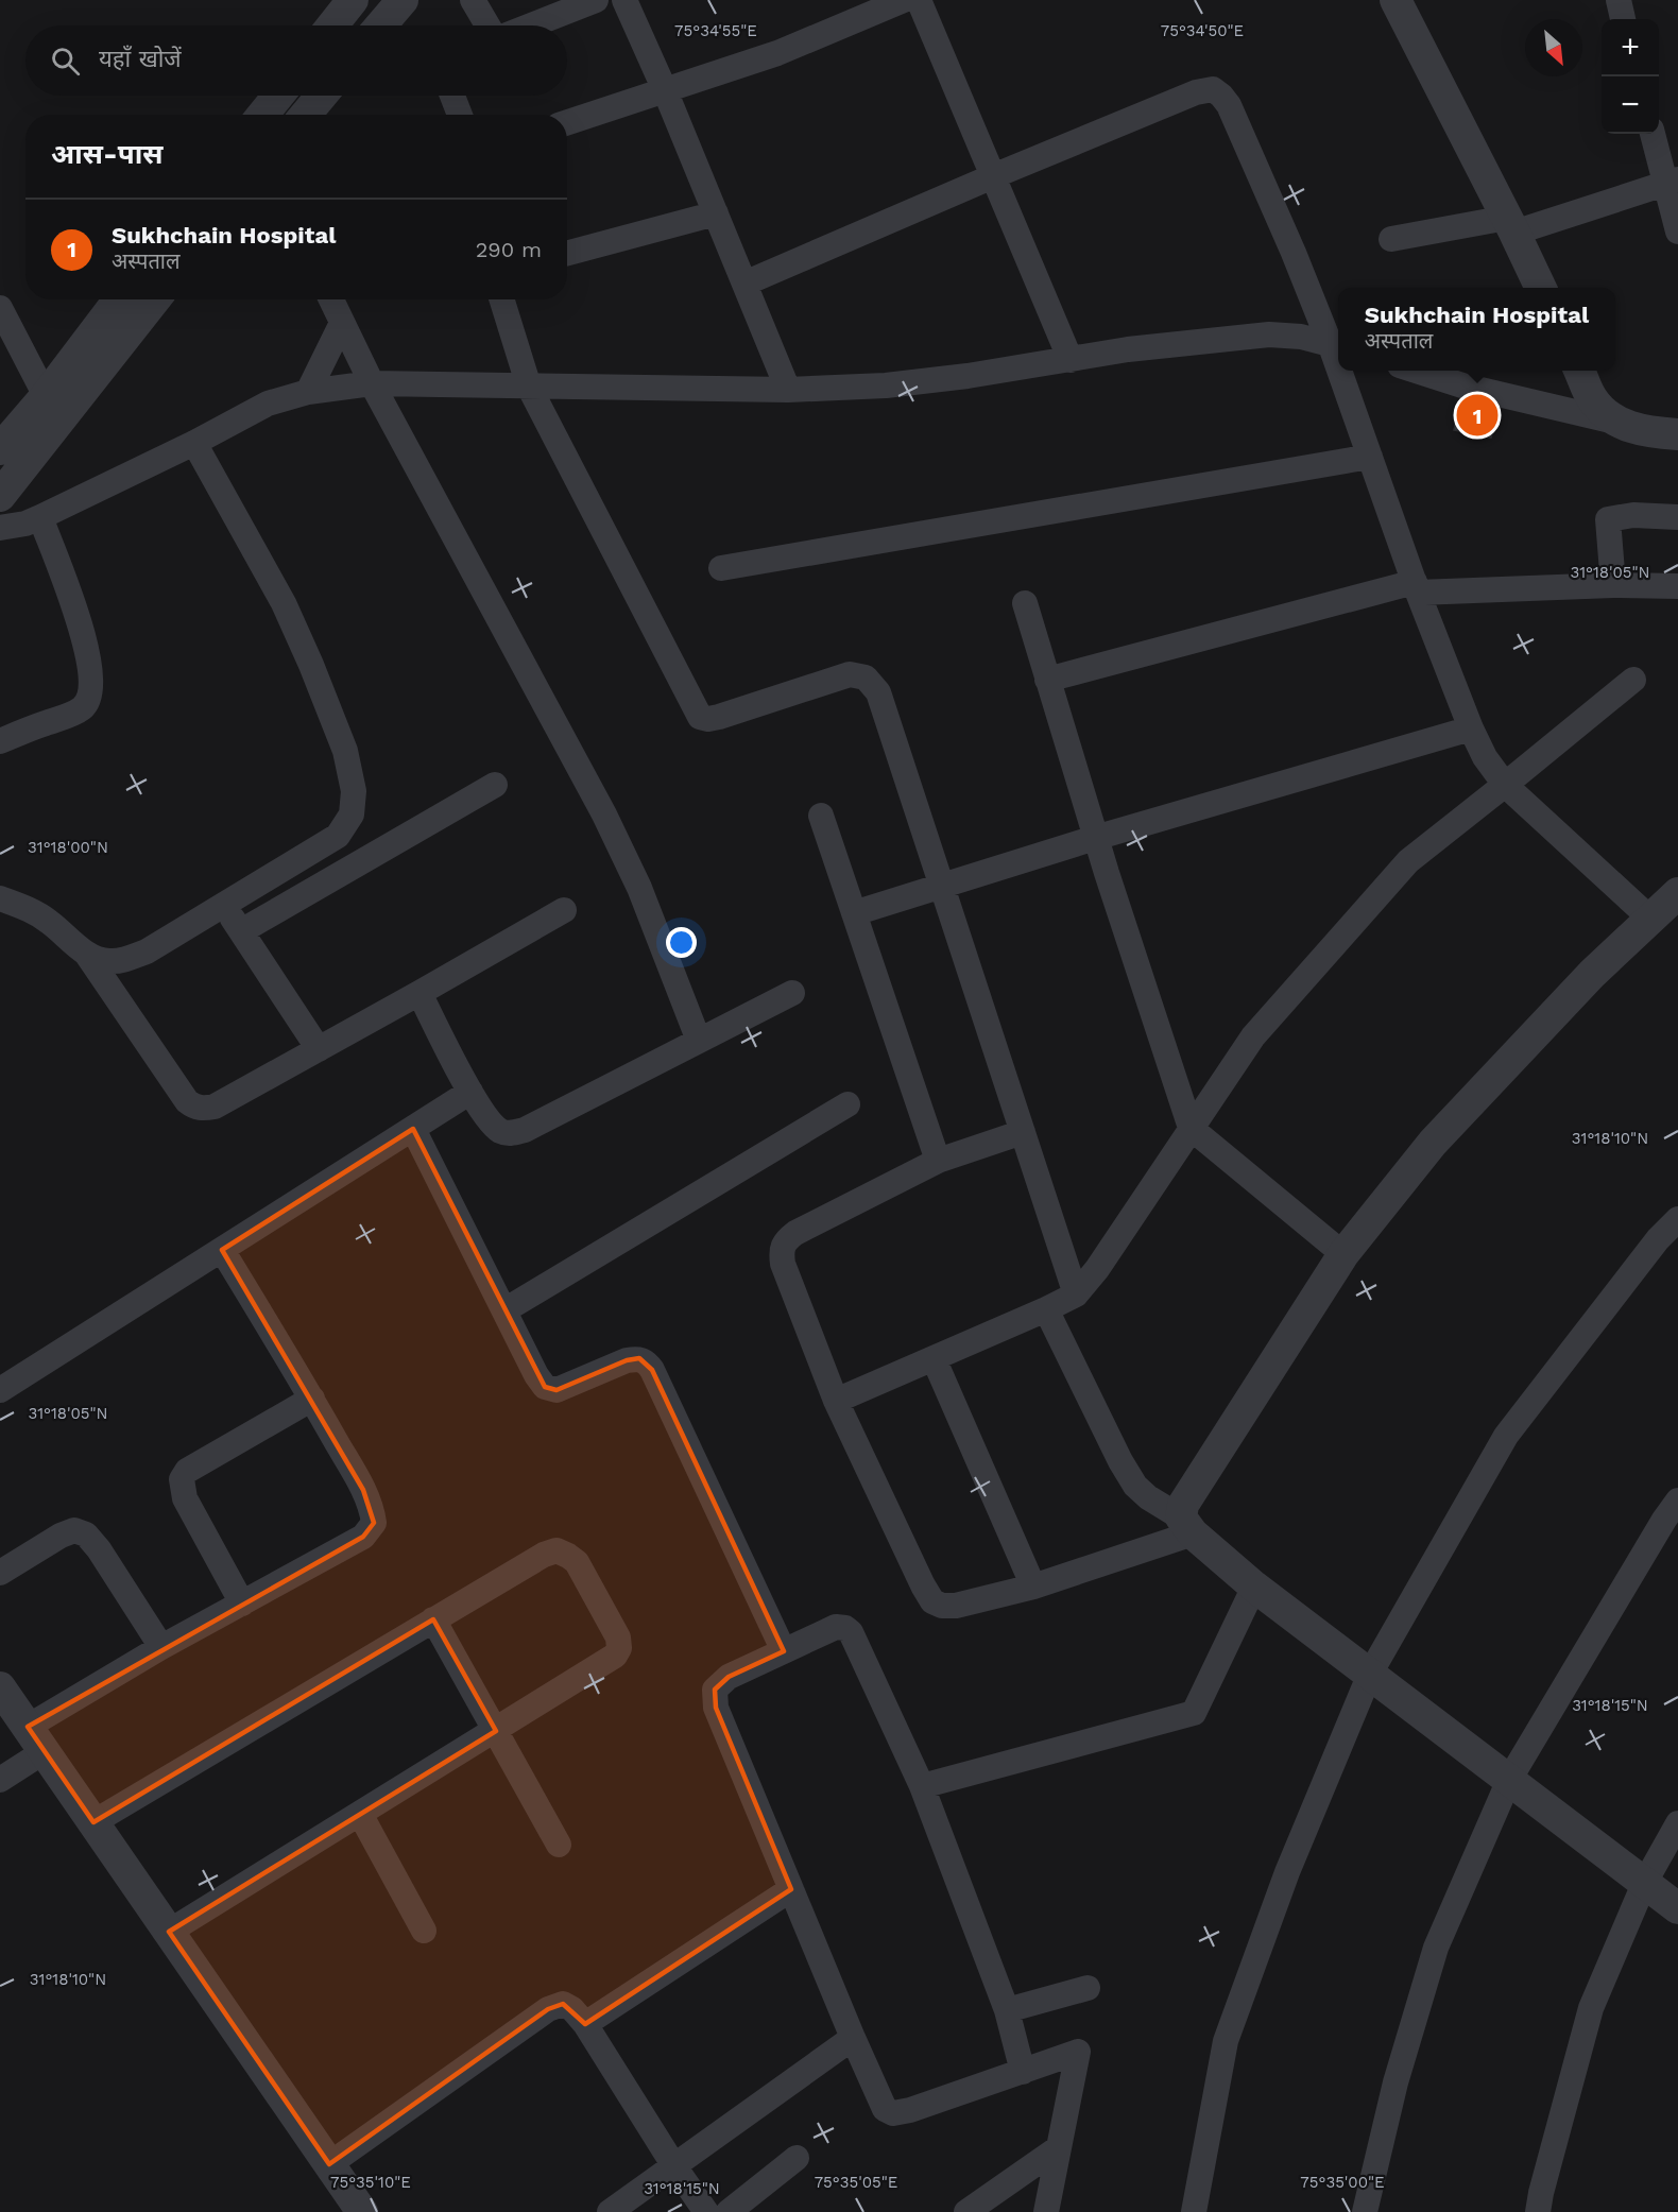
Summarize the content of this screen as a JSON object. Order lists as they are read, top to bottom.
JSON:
{
  "north": "bottom right",
  "page": {
    "map_buttons": ["+", "−"],
    "search": "यहाँ खोजें",
    "heading": "आस-पास",
    "list": [
      {
        "mark": "1",
        "name": "Sukhchain Hospital",
        "note": "अस्पताल",
        "value": "290 m"
      }
    ],
    "popup": ["Sukhchain Hospital", "अस्पताल"],
    "pins": "1"
  },
  "coordinates": [
    "75°34'55\"E",
    "75°34'50\"E",
    "31°18'05\"N",
    "31°18'00\"N",
    "31°18'10\"N",
    "31°18'15\"N",
    "75°35'10\"E",
    "75°35'05\"E",
    "75°35'00\"E"
  ]
}
